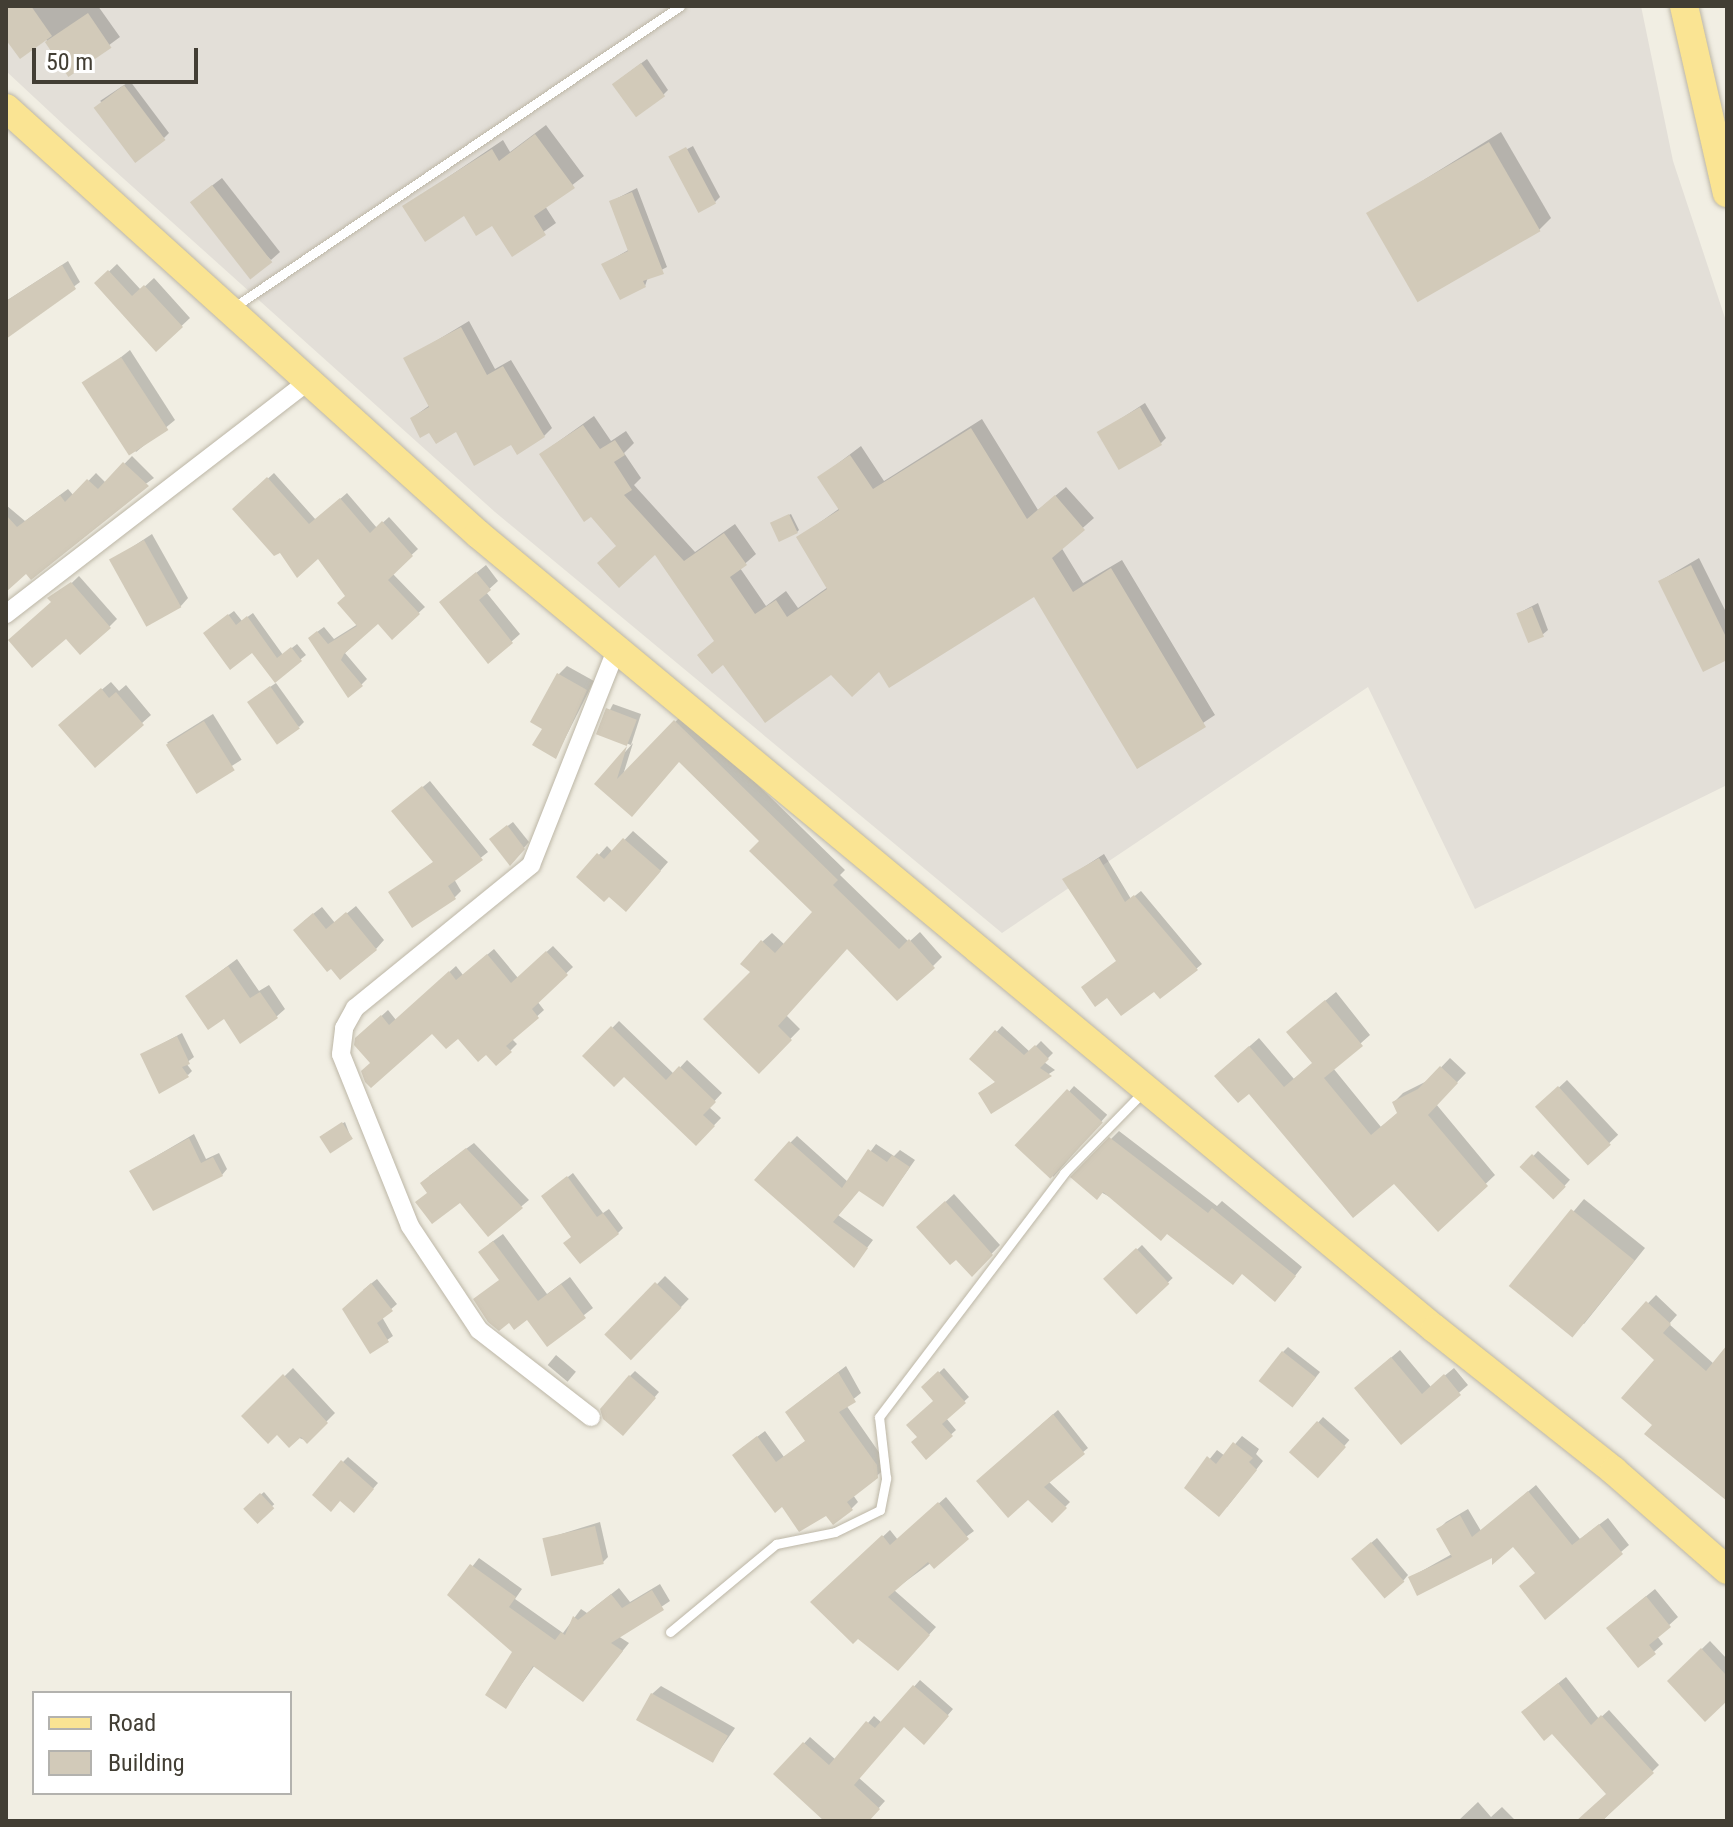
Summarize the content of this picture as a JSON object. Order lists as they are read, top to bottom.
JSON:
{
  "legend": ["Road", "Building"],
  "scale_bar": "50 m"
}
